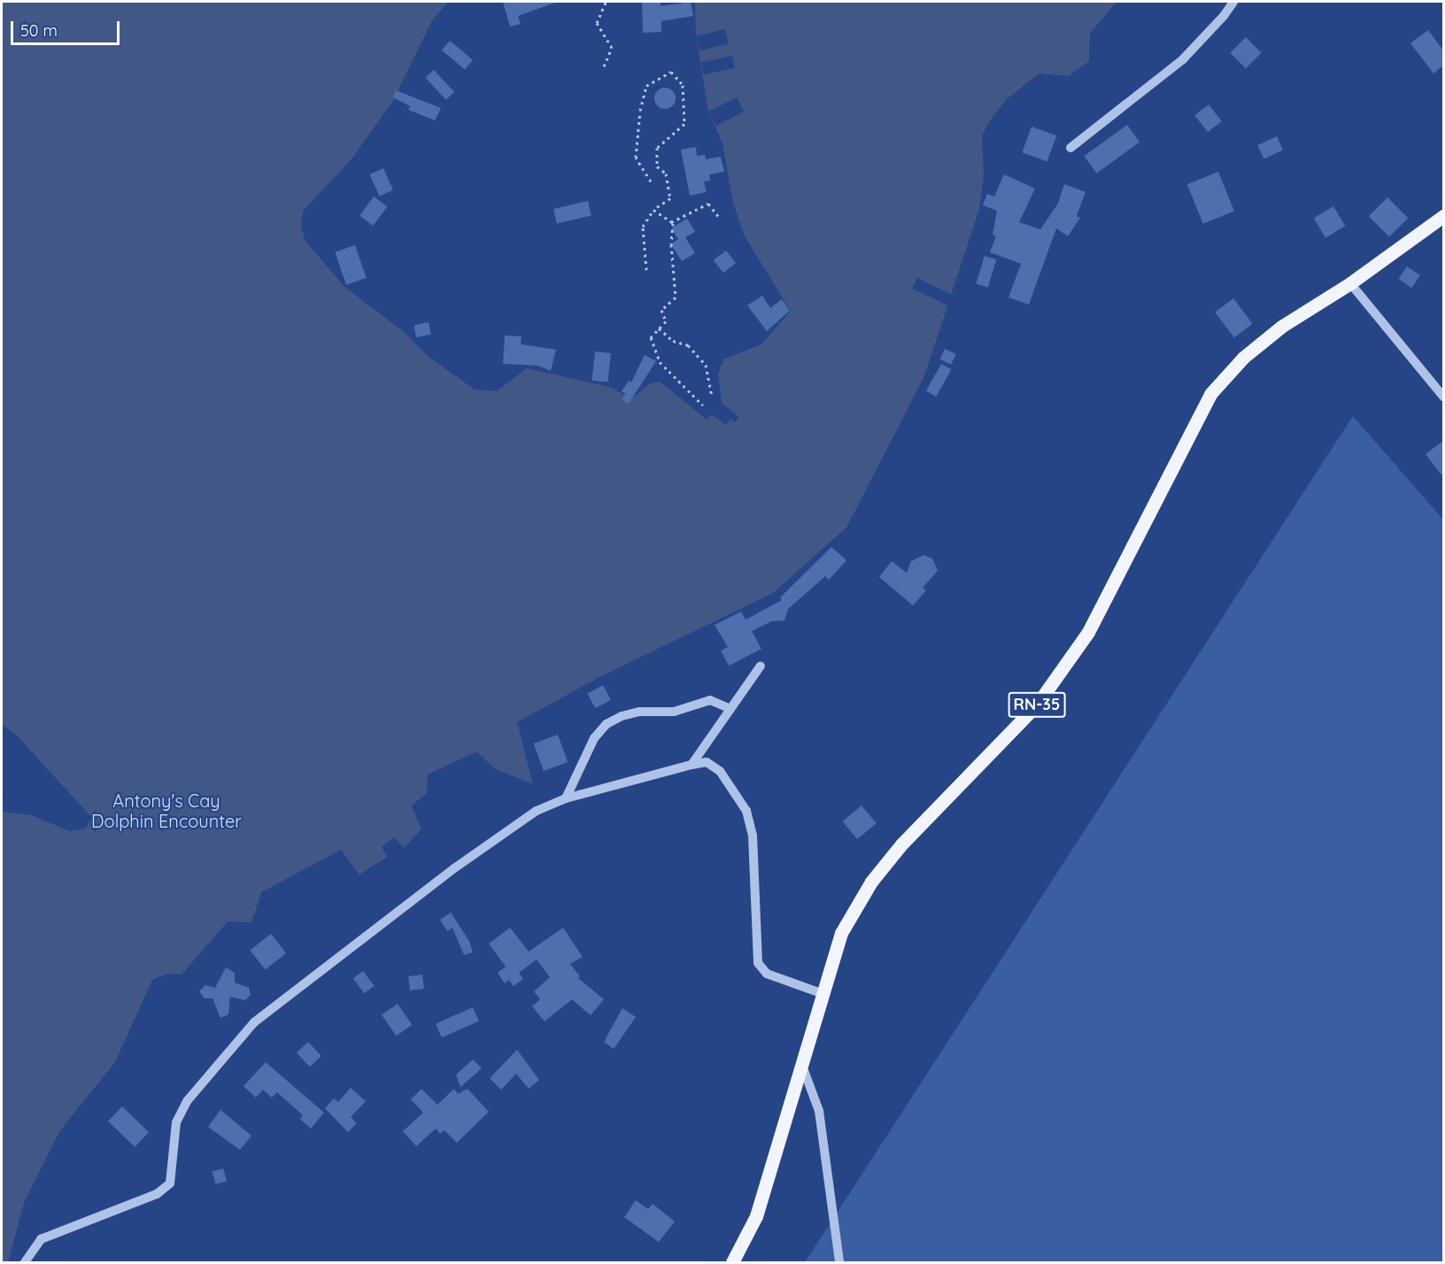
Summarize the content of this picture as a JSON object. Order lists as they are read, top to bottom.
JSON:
{
  "streets": {
    "main road": ["RN-35"]
  },
  "parks": ["Antony's Cay Dolphin Encounter"],
  "scale_bar": "50 m"
}
